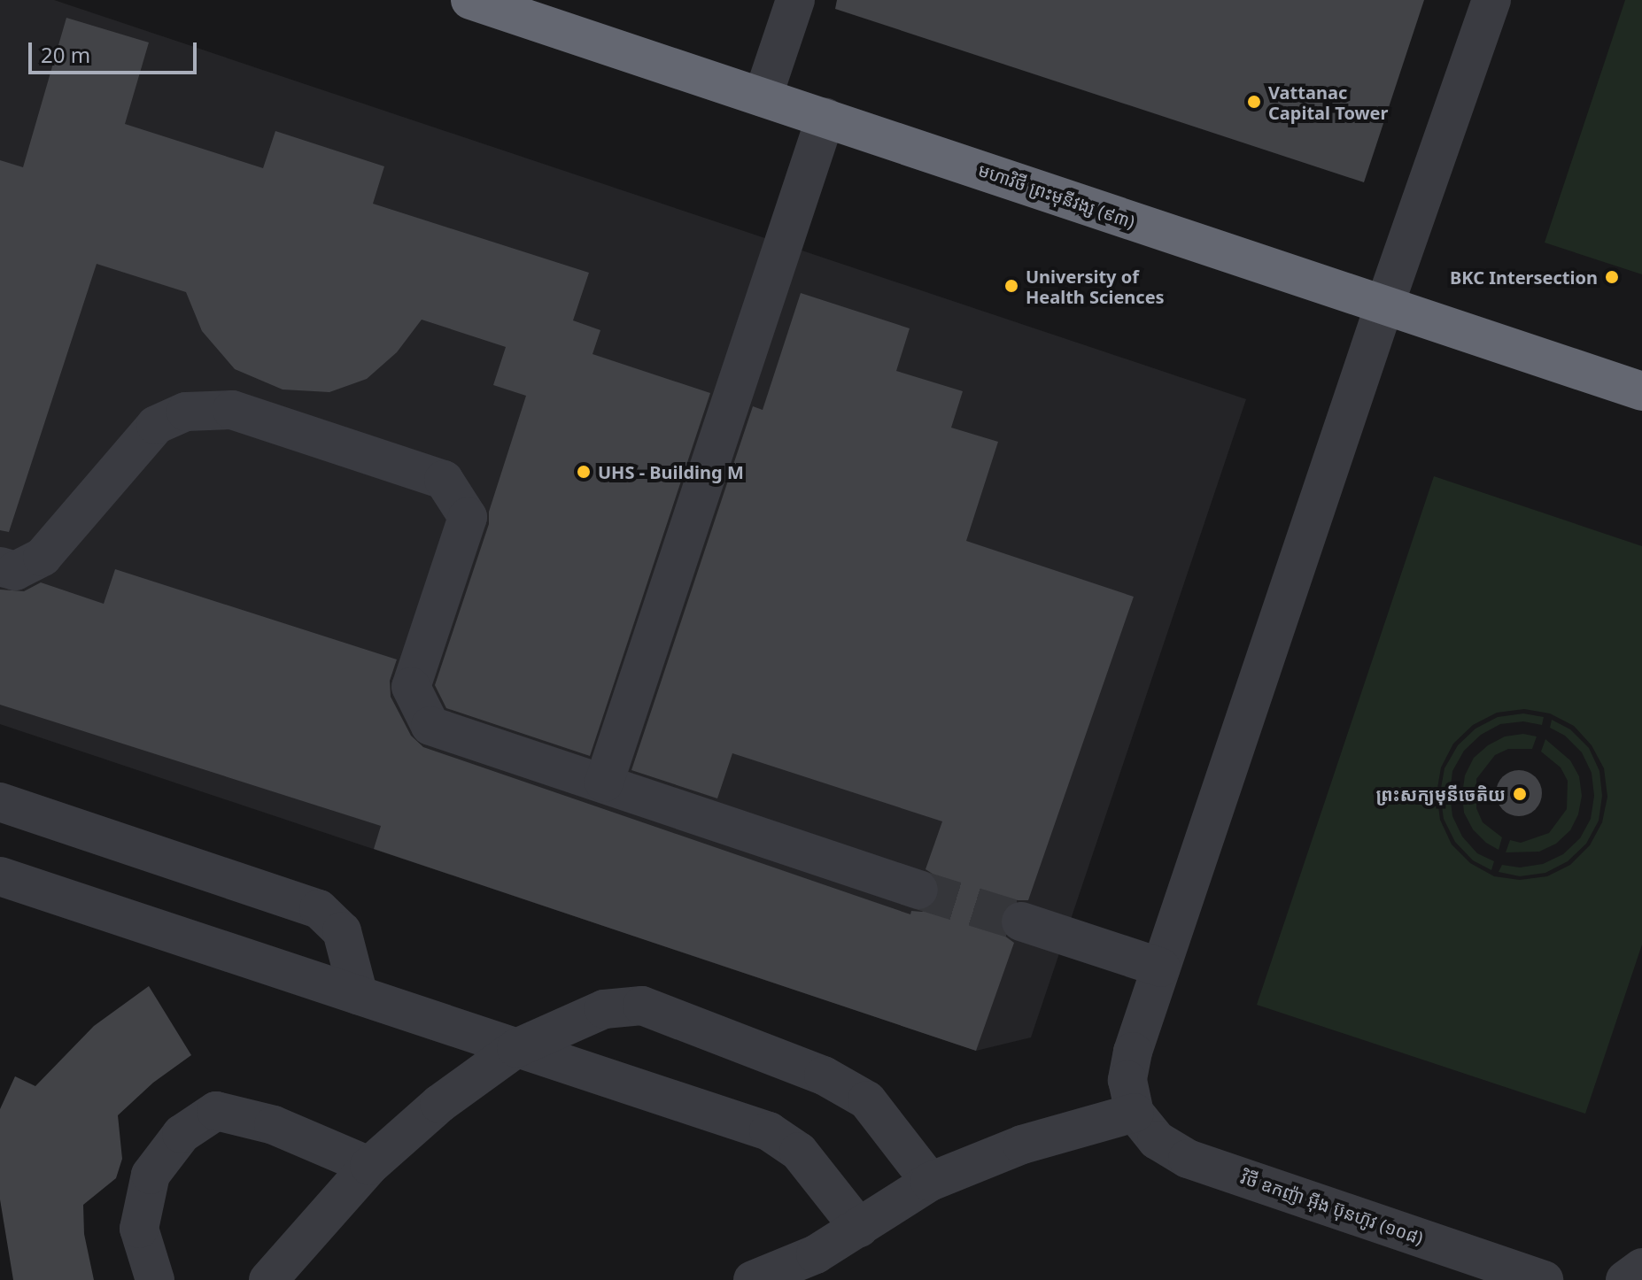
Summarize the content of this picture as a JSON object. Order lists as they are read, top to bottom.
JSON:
{
  "streets": {
    "highway": ["មហាវិថី ព្រះមុនីវង្ស (៩៣)"],
    "street": ["វិថី ឧកញ៉ា អ៊ីង ប៊ុនហ៊ូវ (១០៨)"]
  },
  "places": [
    "Vattanac Capital Tower",
    "BKC Intersection",
    "University of Health Sciences",
    "UHS - Building M",
    "ព្រះសក្យមុនីចេតិយ"
  ],
  "scale_bar": "20 m"
}
